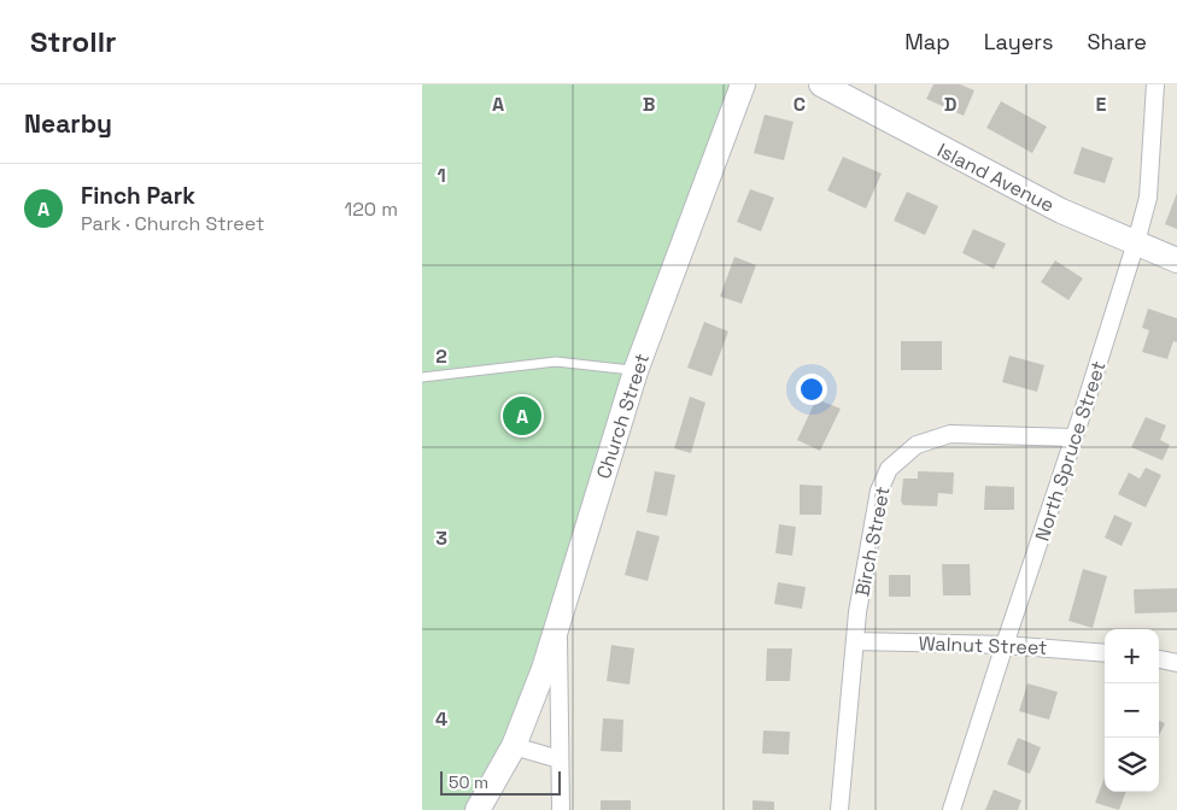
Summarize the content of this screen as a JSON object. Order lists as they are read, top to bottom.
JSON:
{
  "streets": {
    "street": [
      "Island Avenue",
      "Church Street",
      "North Spruce Street",
      "Birch Street",
      "Walnut Street"
    ]
  },
  "crossings": [
    ["Island Avenue", "North Spruce Street"],
    ["North Spruce Street", "Birch Street"],
    ["North Spruce Street", "Walnut Street"],
    ["Birch Street", "Walnut Street"]
  ],
  "scale_bar": "50 m",
  "page": {
    "header": "Strollr",
    "nav": ["Map", "Layers", "Share"],
    "heading": "Nearby",
    "list": [
      {
        "mark": "A",
        "name": "Finch Park",
        "note": "Park · Church Street",
        "value": "120 m"
      }
    ],
    "pins": "A",
    "map_buttons": ["+", "−"],
    "scale": "50 m"
  },
  "grid": {
    "columns": [
      "A",
      "B",
      "C",
      "D",
      "E"
    ],
    "rows": [
      "1",
      "2",
      "3",
      "4"
    ]
  }
}
